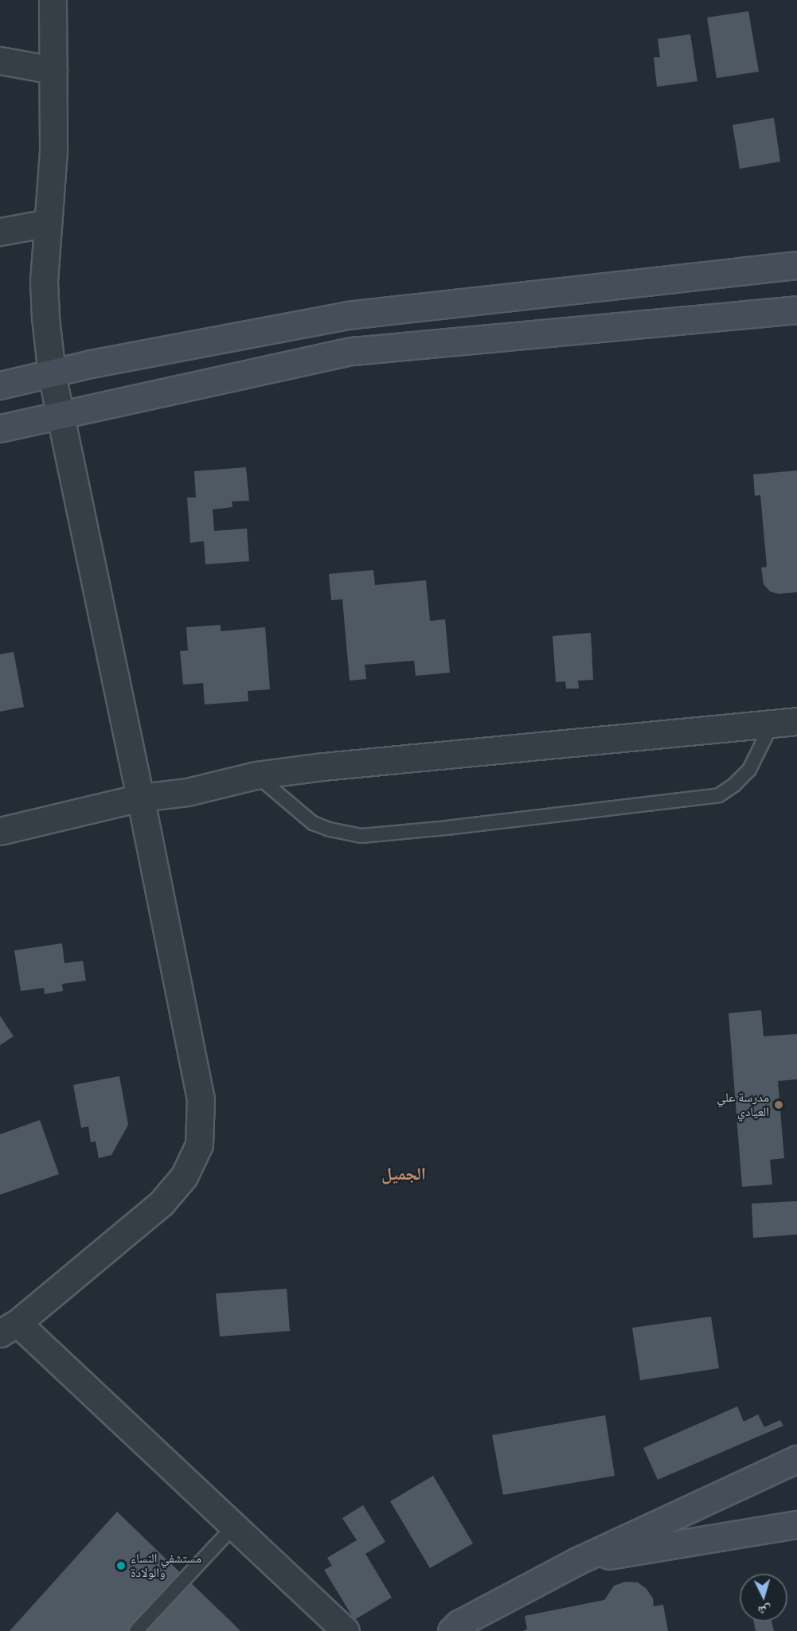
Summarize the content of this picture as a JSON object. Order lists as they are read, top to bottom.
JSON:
{
  "districts": ["الجميل"],
  "places": ["مدرسة علي العيادي", "مستشفي النساء والولادة"],
  "north": "bottom"
}
